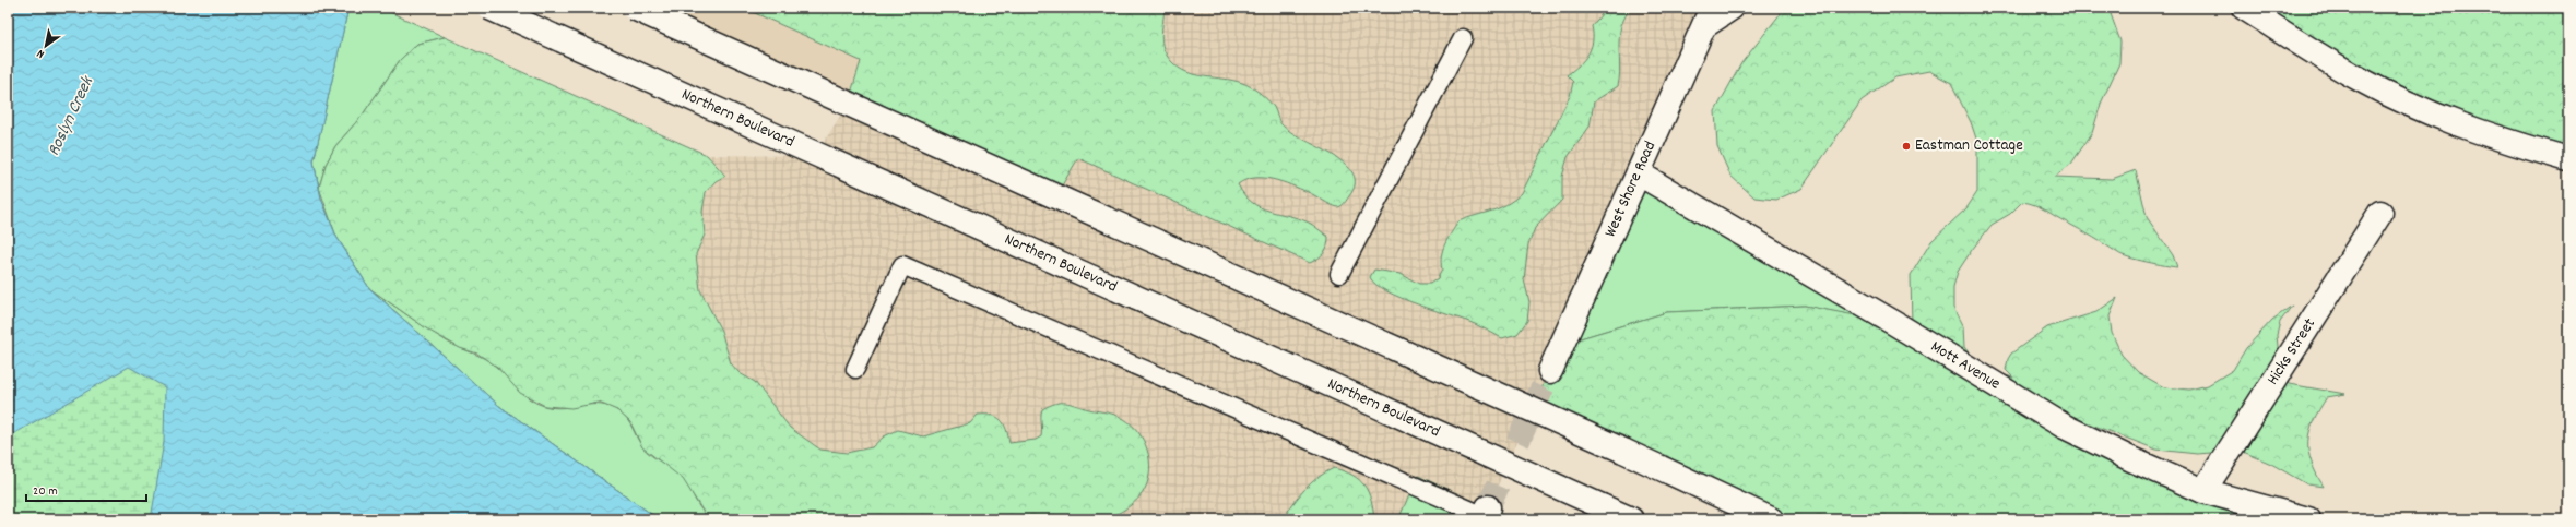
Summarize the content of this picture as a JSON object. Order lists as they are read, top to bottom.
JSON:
{
  "streets": {
    "main road": [
      "Northern Boulevard",
      "West Shore Road",
      "Hicks Street",
      "Mott Avenue"
    ]
  },
  "crossings": [
    ["West Shore Road", "Mott Avenue"],
    ["Hicks Street", "Mott Avenue"]
  ],
  "water": ["Roslyn Creek"],
  "places": ["Eastman Cottage"],
  "scale_bar": "20 m",
  "north": "bottom left"
}
